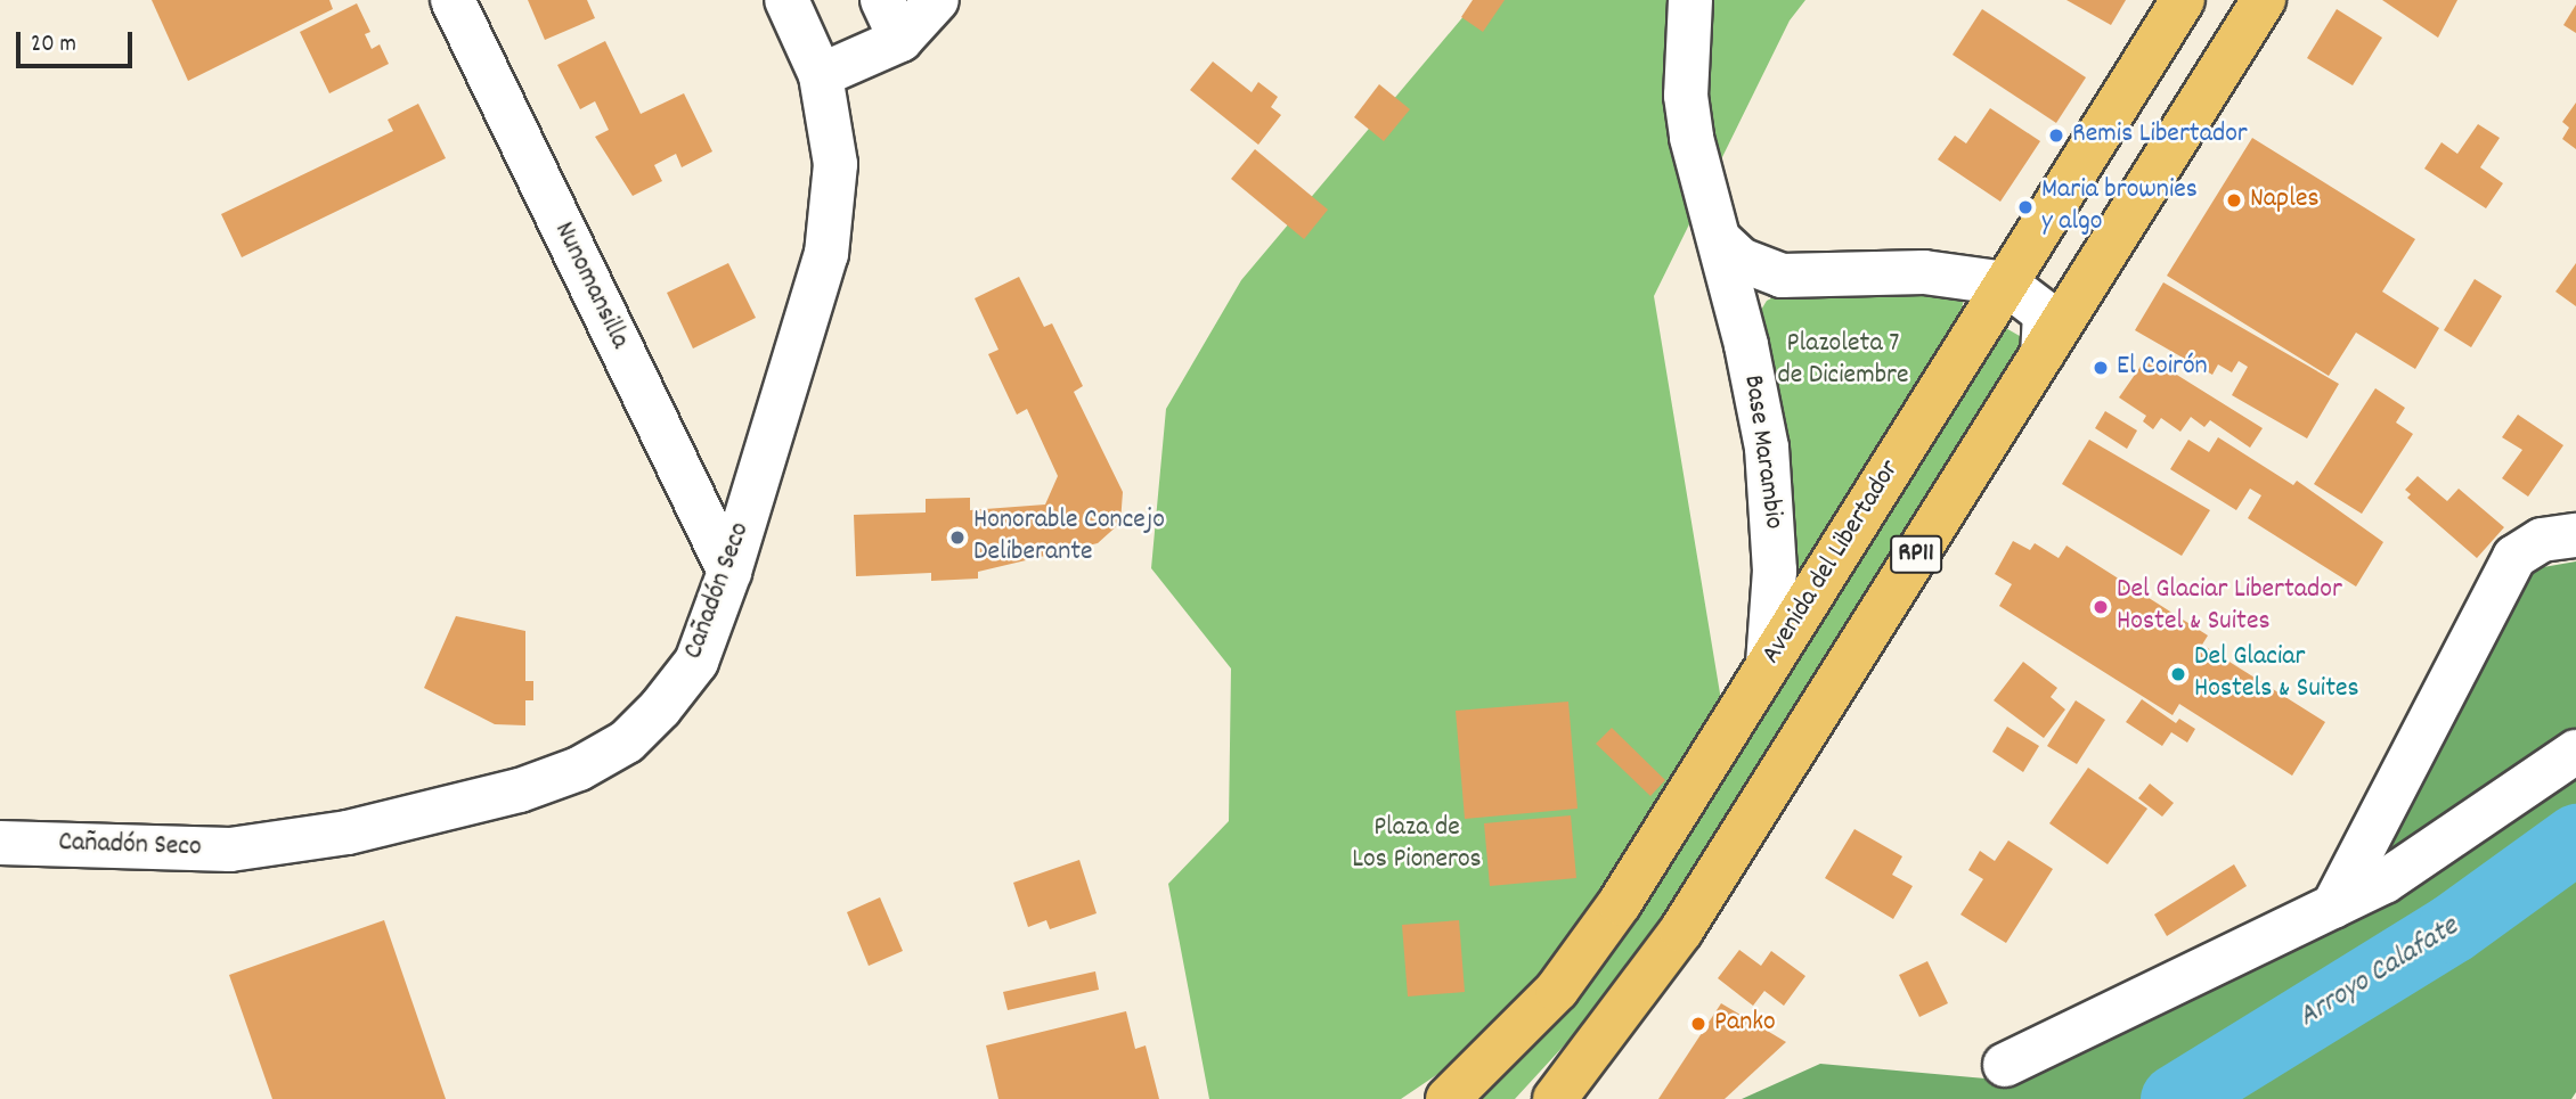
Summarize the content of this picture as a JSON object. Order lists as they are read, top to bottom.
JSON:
{
  "streets": {
    "main road": ["RP11", "Avenida del Libertador"],
    "street": ["Nunomansilla", "Base Marambio", "Cañadón Seco"]
  },
  "crossings": [
    ["Nunomansilla", "Cañadón Seco"],
    ["Base Marambio", "Avenida del Libertador"]
  ],
  "water": ["Arroyo Calafate"],
  "parks": ["Plazoleta 7 de Diciembre", "Plaza de Los Pioneros"],
  "places": [
    "Remis Libertador",
    "Naples",
    "Maria brownies y algo",
    "El Coirón",
    "Honorable Concejo Deliberante",
    "Del Glaciar Libertador Hostel & Suites",
    "Del Glaciar Hostels & Suites",
    "Panko"
  ],
  "scale_bar": "20 m"
}
